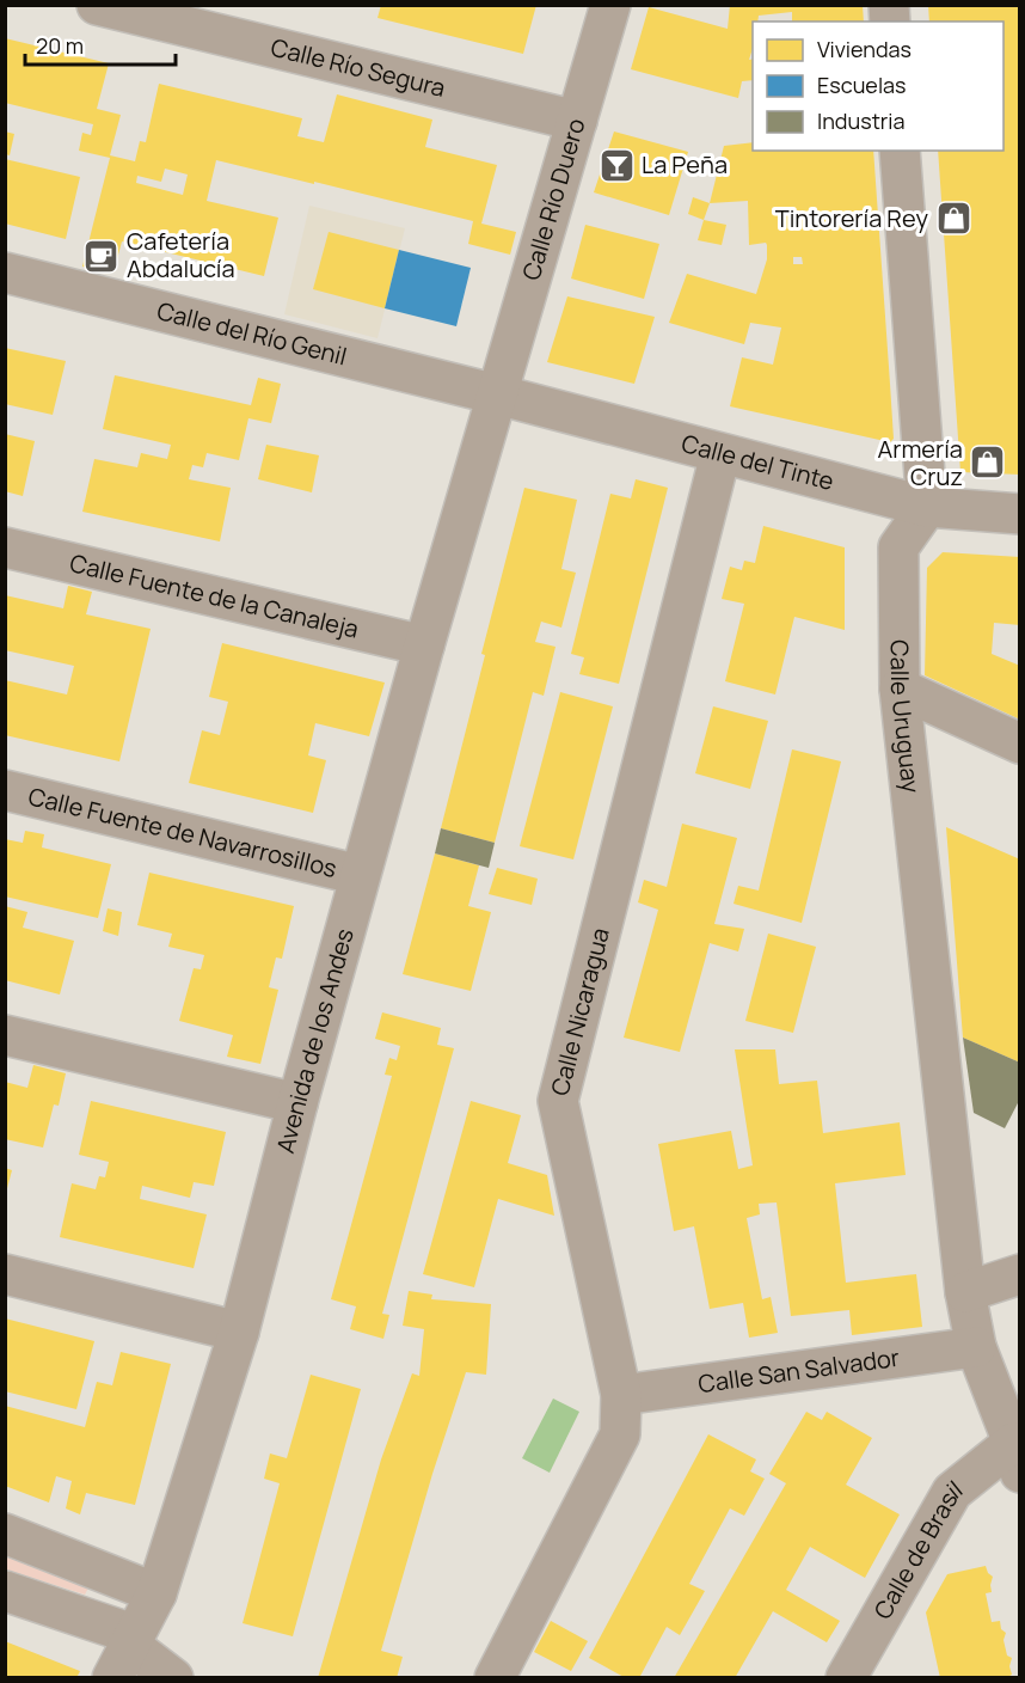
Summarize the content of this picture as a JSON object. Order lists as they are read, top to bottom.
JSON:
{
  "streets": {
    "street": [
      "Calle Río Segura",
      "Calle Río Duero",
      "Calle del Río Genil",
      "Calle del Tinte",
      "Calle Fuente de la Canaleja",
      "Calle Uruguay",
      "Calle Fuente de Navarrosillos",
      "Calle Nicaragua",
      "Avenida de los Andes",
      "Calle San Salvador",
      "Calle de Brasil"
    ]
  },
  "crossings": [
    ["Calle Río Segura", "Calle Río Duero"],
    ["Calle Río Duero", "Calle del Río Genil"],
    ["Calle Río Duero", "Calle del Tinte"],
    ["Calle Río Duero", "Avenida de los Andes"],
    ["Calle del Río Genil", "Calle del Tinte"],
    ["Calle del Río Genil", "Avenida de los Andes"],
    ["Calle del Tinte", "Calle Uruguay"],
    ["Calle del Tinte", "Calle Nicaragua"],
    ["Calle del Tinte", "Avenida de los Andes"],
    ["Calle Fuente de la Canaleja", "Avenida de los Andes"],
    ["Calle Uruguay", "Calle San Salvador"],
    ["Calle Uruguay", "Calle de Brasil"],
    ["Calle Fuente de Navarrosillos", "Avenida de los Andes"],
    ["Calle Nicaragua", "Calle San Salvador"]
  ],
  "places": {
    "bar": ["La Peña"],
    "shop": ["Tintorería Rey", "Armería Cruz"],
    "cafe": ["Cafetería Abdalucía"]
  },
  "legend": ["Viviendas", "Escuelas", "Industria"],
  "scale_bar": "20 m"
}
